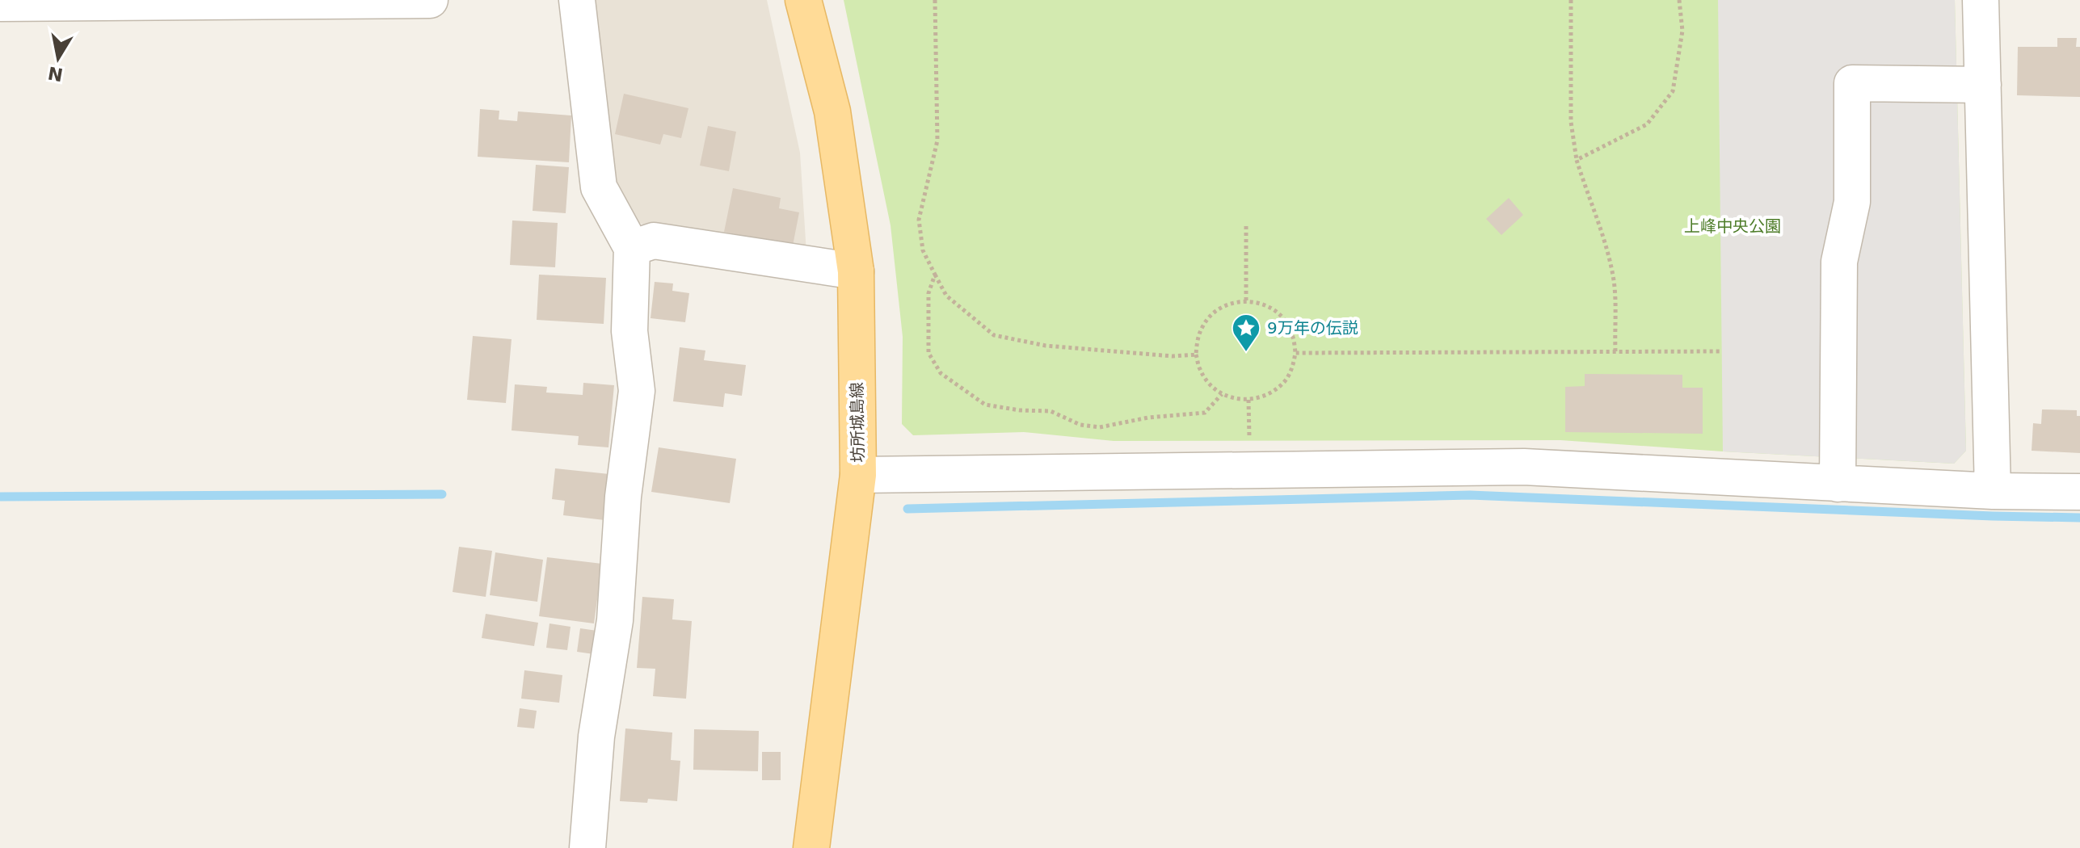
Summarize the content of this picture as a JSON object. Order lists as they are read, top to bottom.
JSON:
{
  "streets": {
    "main road": ["坊所城島線"]
  },
  "parks": ["上峰中央公園"],
  "places": {
    "place": ["9万年の伝説"]
  },
  "north": "bottom"
}
